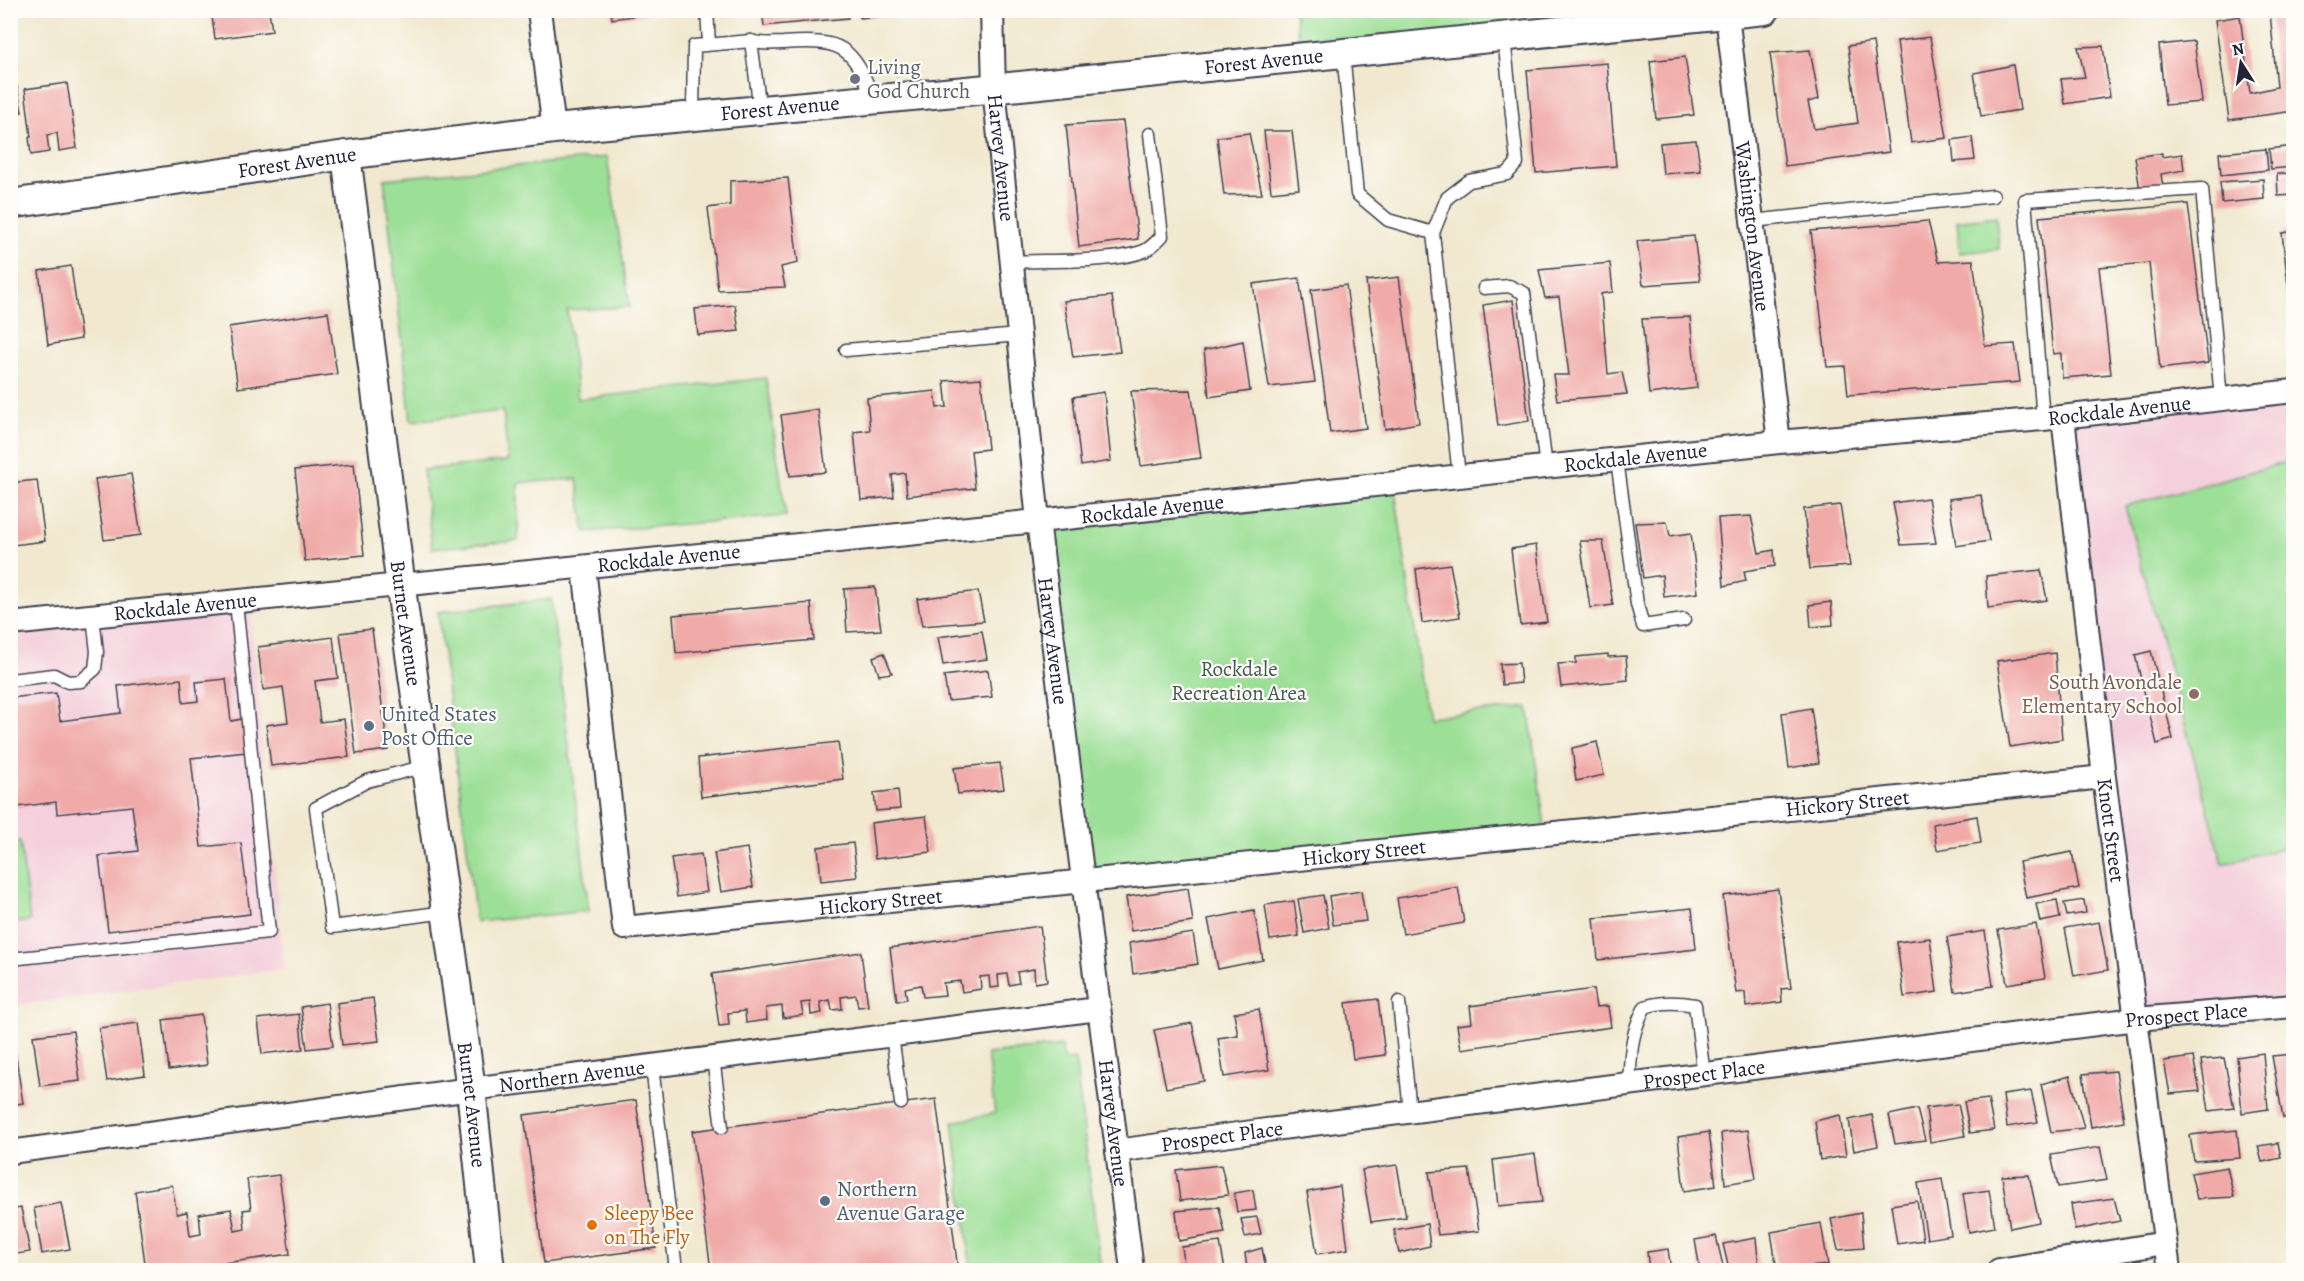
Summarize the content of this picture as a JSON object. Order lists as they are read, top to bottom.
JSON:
{
  "streets": {
    "street": [
      "Forest Avenue",
      "Harvey Avenue",
      "Washington Avenue",
      "Rockdale Avenue",
      "Burnet Avenue",
      "Hickory Street",
      "Knott Street",
      "Prospect Place",
      "Northern Avenue"
    ]
  },
  "crossings": [
    ["Forest Avenue", "Harvey Avenue"],
    ["Forest Avenue", "Washington Avenue"],
    ["Forest Avenue", "Burnet Avenue"],
    ["Harvey Avenue", "Rockdale Avenue"],
    ["Harvey Avenue", "Hickory Street"],
    ["Harvey Avenue", "Prospect Place"],
    ["Harvey Avenue", "Northern Avenue"],
    ["Washington Avenue", "Rockdale Avenue"],
    ["Rockdale Avenue", "Burnet Avenue"],
    ["Rockdale Avenue", "Hickory Street"],
    ["Rockdale Avenue", "Knott Street"],
    ["Burnet Avenue", "Northern Avenue"],
    ["Hickory Street", "Knott Street"],
    ["Knott Street", "Prospect Place"]
  ],
  "parks": ["Rockdale Recreation Area"],
  "places": [
    "Living God Church",
    "South Avondale Elementary School",
    "United States Post Office",
    "Northern Avenue Garage",
    "Sleepy Bee on The Fly"
  ],
  "north": "top"
}
